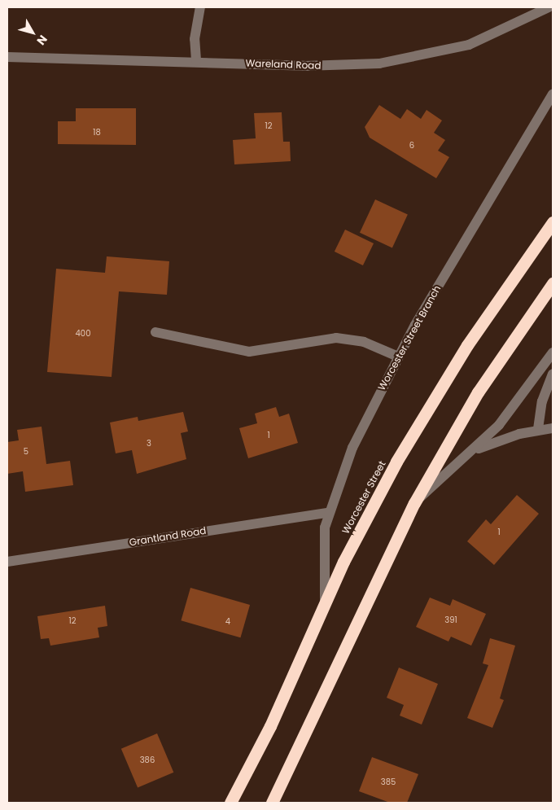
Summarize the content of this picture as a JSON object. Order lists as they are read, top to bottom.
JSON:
{
  "streets": {
    "highway": ["Worcester Street"],
    "street": ["Wareland Road", "Worcester Street Branch", "Grantland Road"]
  },
  "crossings": [
    ["Worcester Street Branch", "Worcester Street"],
    ["Worcester Street Branch", "Grantland Road"]
  ],
  "house_numbers": [
    "12",
    "18",
    "6",
    "400",
    "1",
    "3",
    "5",
    "1",
    "391",
    "12",
    "4",
    "386",
    "385"
  ],
  "north": "bottom right"
}
